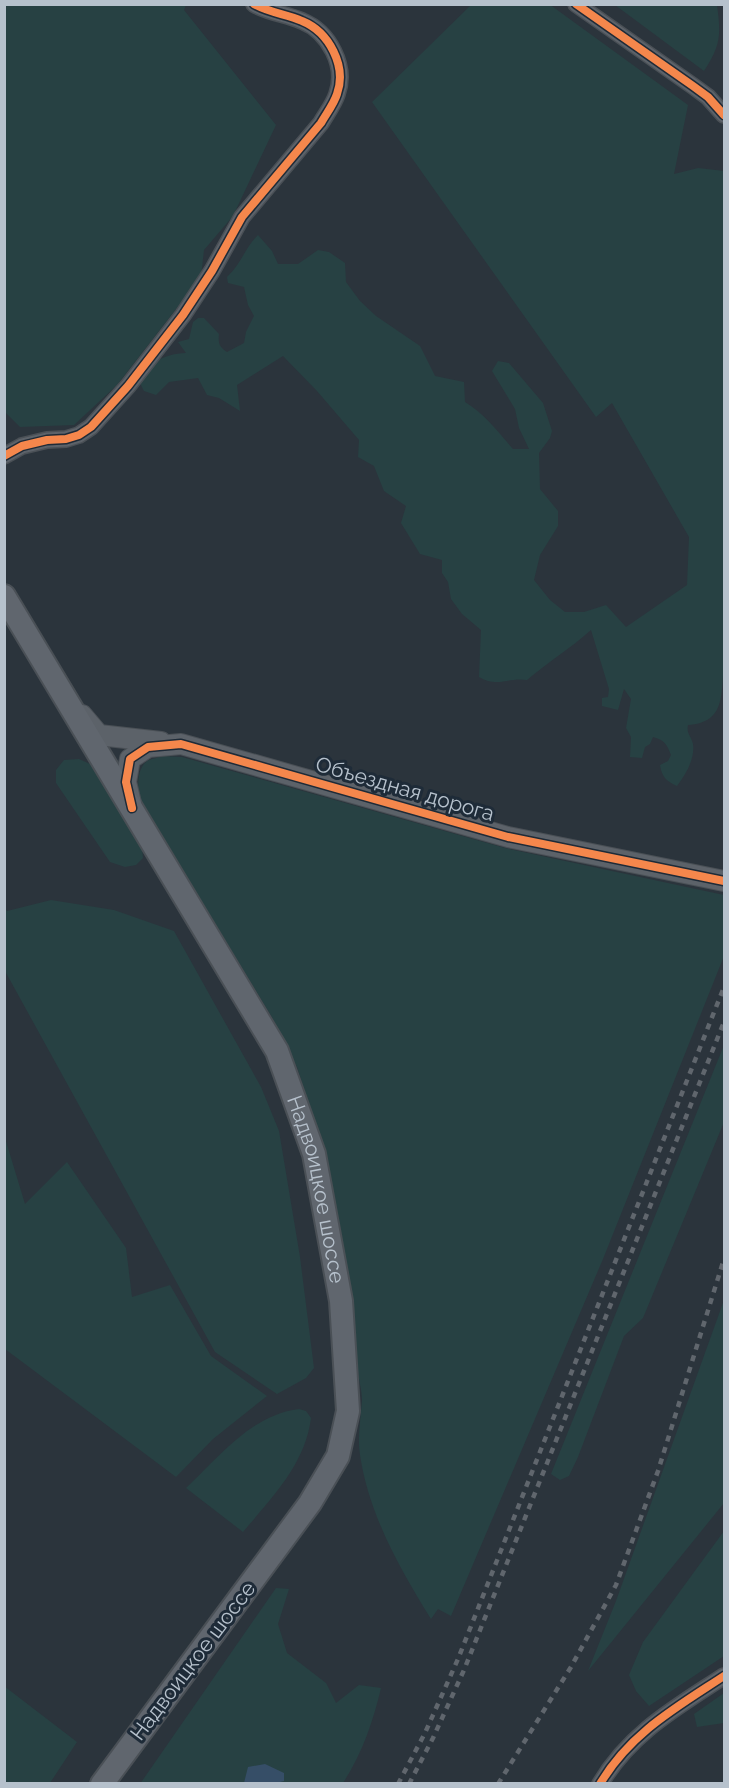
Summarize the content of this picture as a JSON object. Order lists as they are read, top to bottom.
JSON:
{
  "streets": {
    "main road": ["Надвоицкое шоссе"],
    "street": ["Объездная дорога"]
  },
  "crossings": [
    ["Объездная дорога", "Надвоицкое шоссе"]
  ]
}
